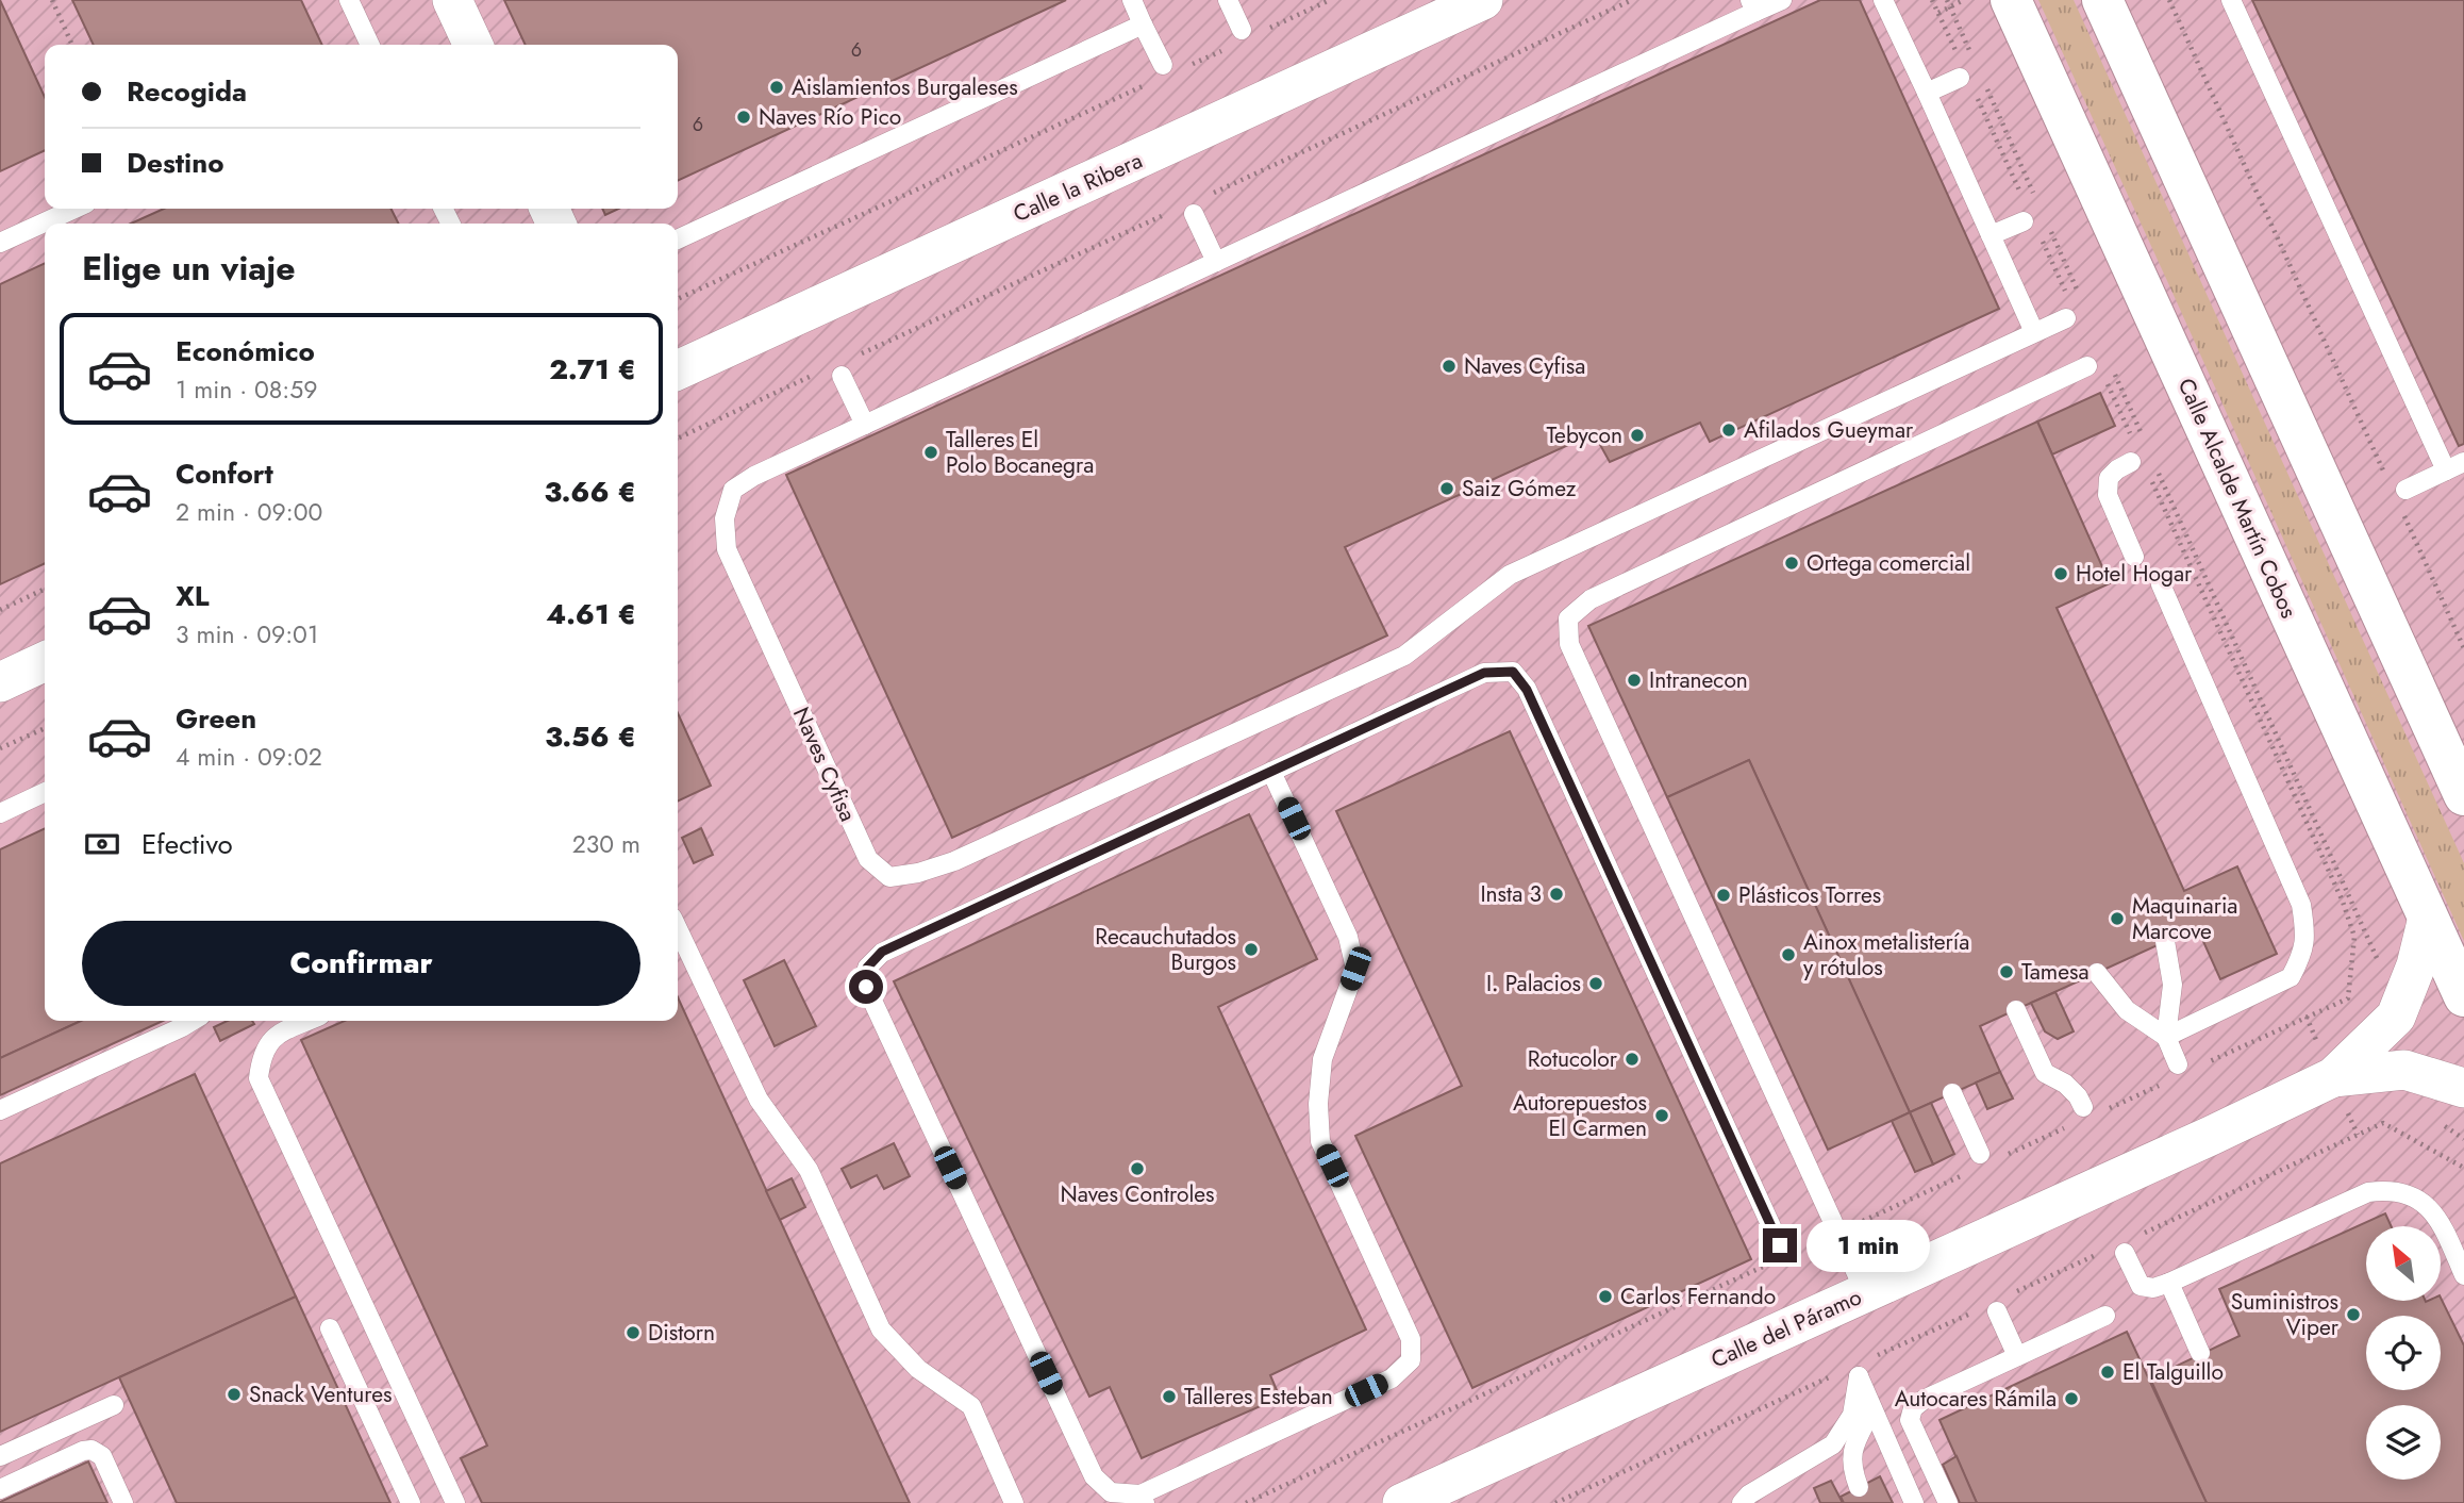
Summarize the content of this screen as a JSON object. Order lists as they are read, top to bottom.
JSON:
{
  "streets": {
    "main road": ["Calle Alcalde Martín Cobos"],
    "street": ["Calle la Ribera", "Calle del Páramo"],
    "lane": ["Naves Cyfisa"]
  },
  "crossings": [
    ["Calle Alcalde Martín Cobos", "Calle del Páramo"]
  ],
  "places": [
    "Aislamientos Burgaleses",
    "Naves Río Pico",
    "Naves Cyfisa",
    "Afilados Gueymar",
    "Tebycon",
    "Talleres El Polo Bocanegra",
    "Saiz Gómez",
    "Ortega comercial",
    "Hotel Hogar",
    "Intranecon",
    "Insta 3",
    "Plásticos Torres",
    "Maquinaria Marcove",
    "Recauchutados Burgos",
    "Ainox metalistería y rótulos",
    "Tamesa",
    "I. Palacios",
    "Rotucolor",
    "Autorepuestos El Carmen",
    "Naves Controles",
    "Carlos Fernando",
    "Suministros Viper",
    "Distorn",
    "El Talguillo",
    "Snack Ventures",
    "Talleres Esteban",
    "Autocares Rámila"
  ],
  "house_numbers": ["6", "6"],
  "north": "top left",
  "page": {
    "banner": ["Recogida", "Destino"],
    "heading": "Elige un viaje",
    "list": [
      {
        "name": "Económico",
        "note": "1 min · 08:59",
        "value": "2.71 €"
      },
      {
        "name": "Confort",
        "note": "2 min · 09:00",
        "value": "3.66 €"
      },
      {
        "name": "XL",
        "note": "3 min · 09:01",
        "value": "4.61 €"
      },
      {
        "name": "Green",
        "note": "4 min · 09:02",
        "value": "3.56 €"
      }
    ],
    "pay": ["Efectivo", "230 m"],
    "buttons": "Confirmar",
    "bubble": "1 min"
  }
}
